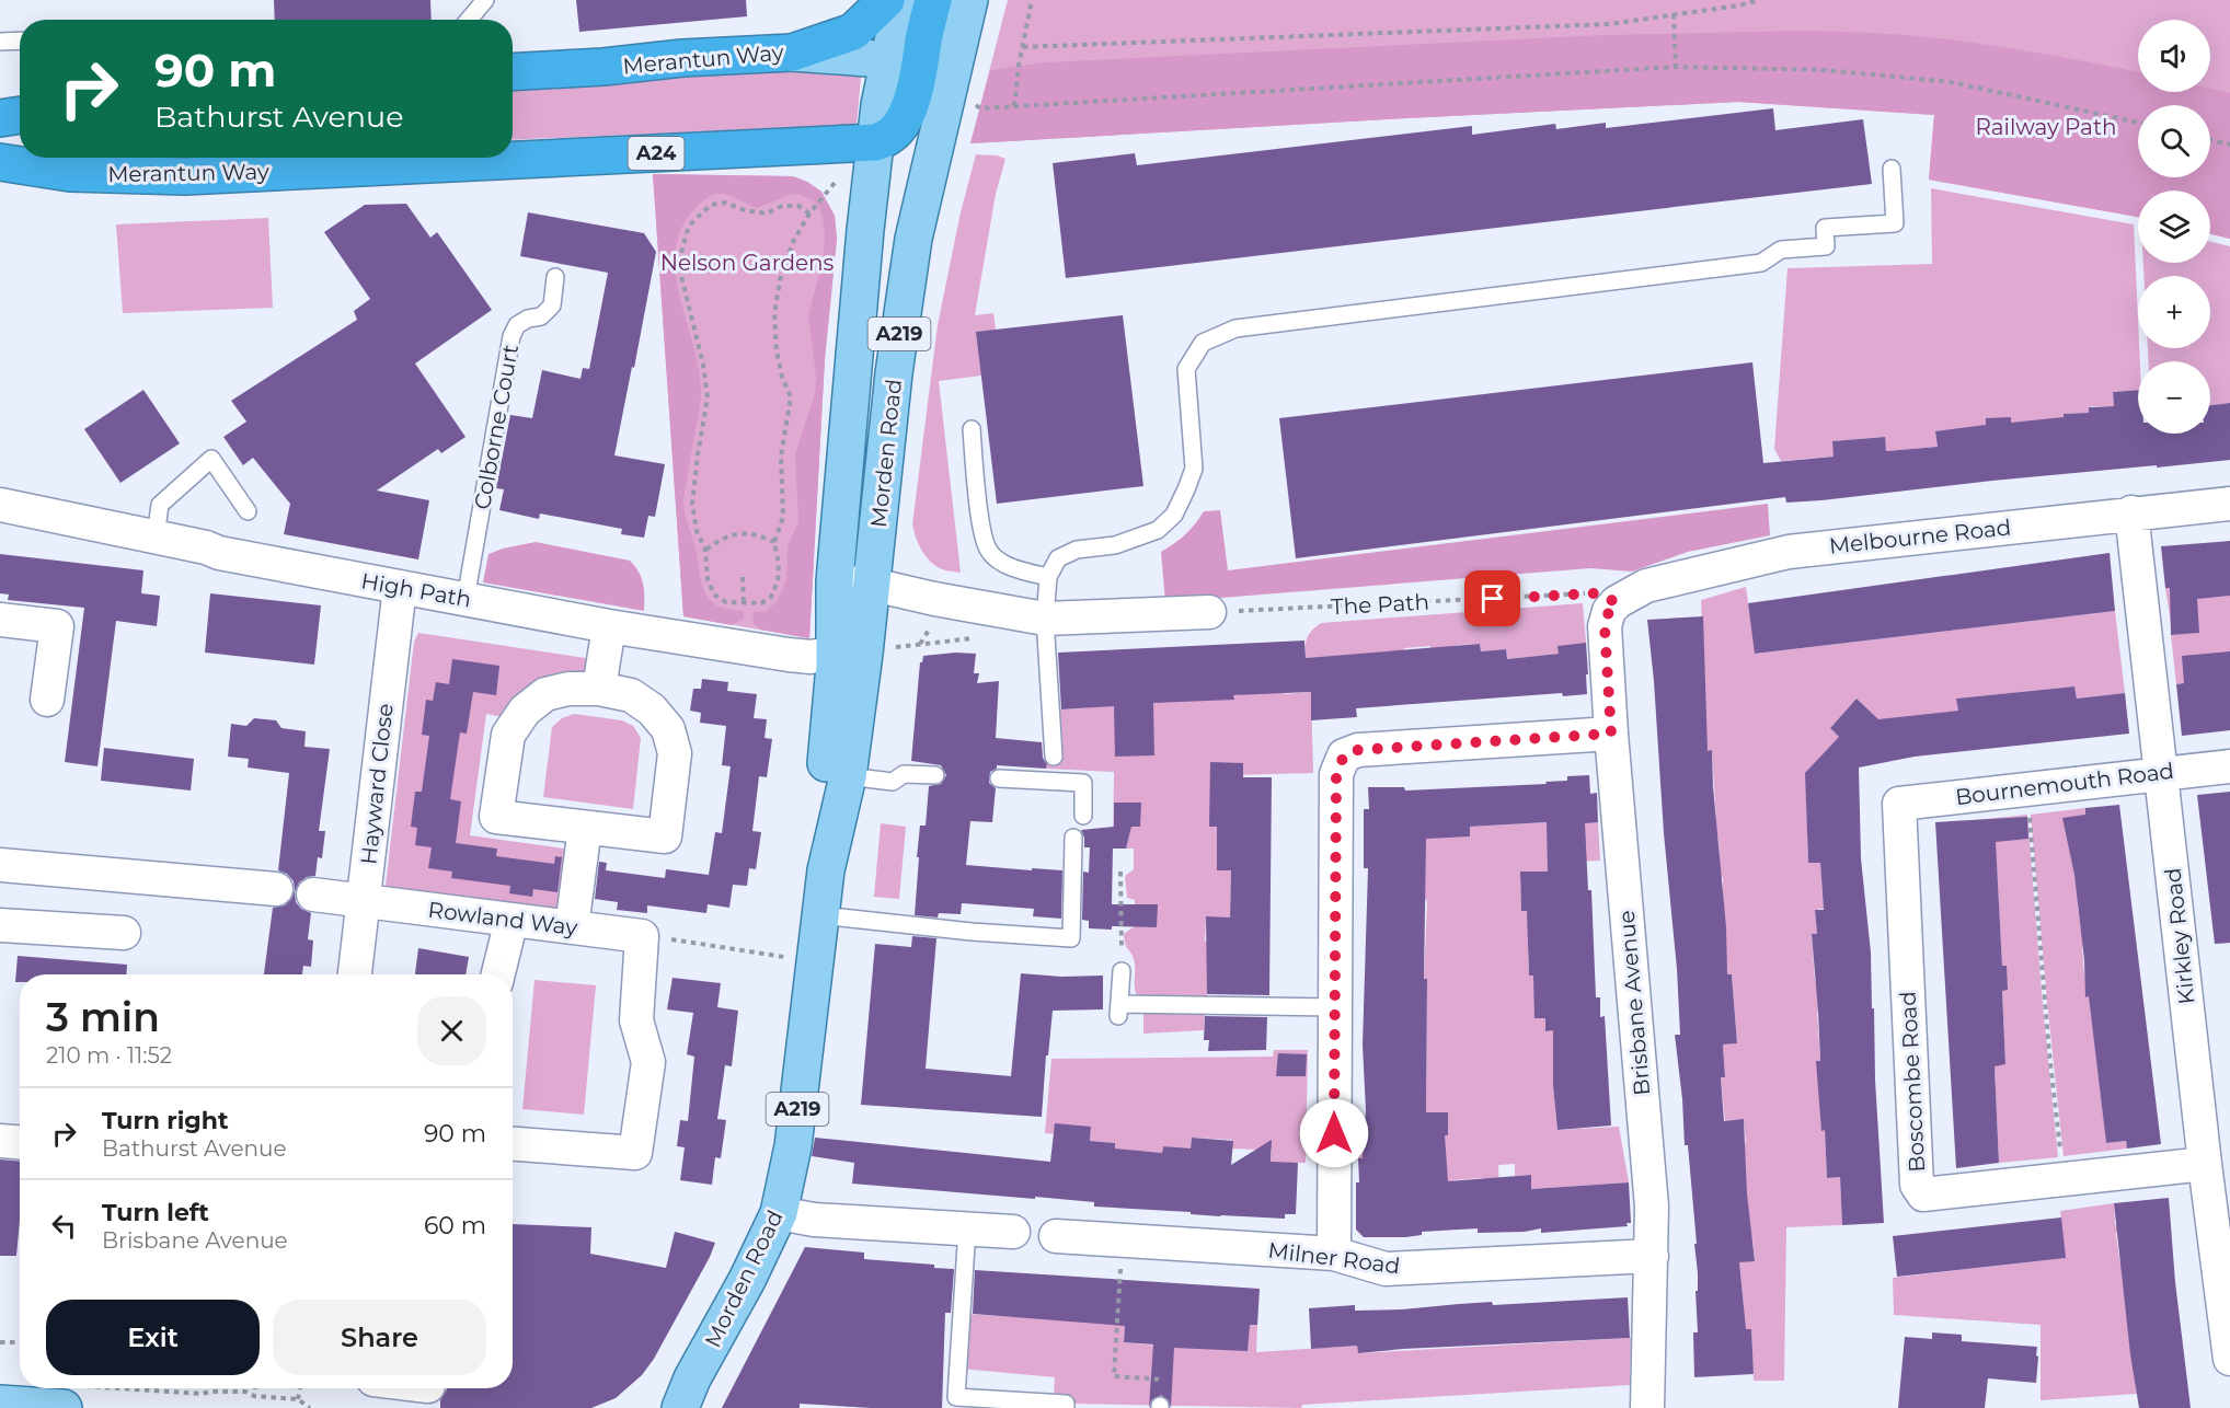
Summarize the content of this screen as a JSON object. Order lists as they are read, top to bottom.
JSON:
{
  "streets": {
    "highway": ["Merantun Way", "A24", "Morden Road"],
    "main road": ["A219"],
    "street": [
      "Melbourne Road",
      "High Path",
      "Hayward Close",
      "Bournemouth Road",
      "Rowland Way",
      "Kirkley Road",
      "Brisbane Avenue",
      "Boscombe Road",
      "Milner Road"
    ],
    "lane": ["Colborne Court"],
    "path": ["The Path"]
  },
  "crossings": [
    ["Merantun Way", "Morden Road"],
    ["Colborne Court", "High Path"],
    ["Morden Road", "High Path"],
    ["Melbourne Road", "The Path"],
    ["Melbourne Road", "Kirkley Road"],
    ["Melbourne Road", "Brisbane Avenue"],
    ["High Path", "Hayward Close"],
    ["The Path", "Brisbane Avenue"],
    ["Hayward Close", "Rowland Way"],
    ["Bournemouth Road", "Kirkley Road"],
    ["Bournemouth Road", "Boscombe Road"],
    ["Kirkley Road", "Boscombe Road"],
    ["Brisbane Avenue", "Milner Road"]
  ],
  "parks": ["Railway Path", "Nelson Gardens"],
  "page": {
    "map_buttons": ["+", "−"],
    "turn": ["90 m", "Bathurst Avenue"],
    "heading": ["3 min", "210 m · 11:52"],
    "list": [
      {
        "name": "Turn right",
        "note": "Bathurst Avenue",
        "value": "90 m"
      },
      {
        "name": "Turn left",
        "note": "Brisbane Avenue",
        "value": "60 m"
      }
    ],
    "buttons": ["Exit", "Share"]
  }
}
